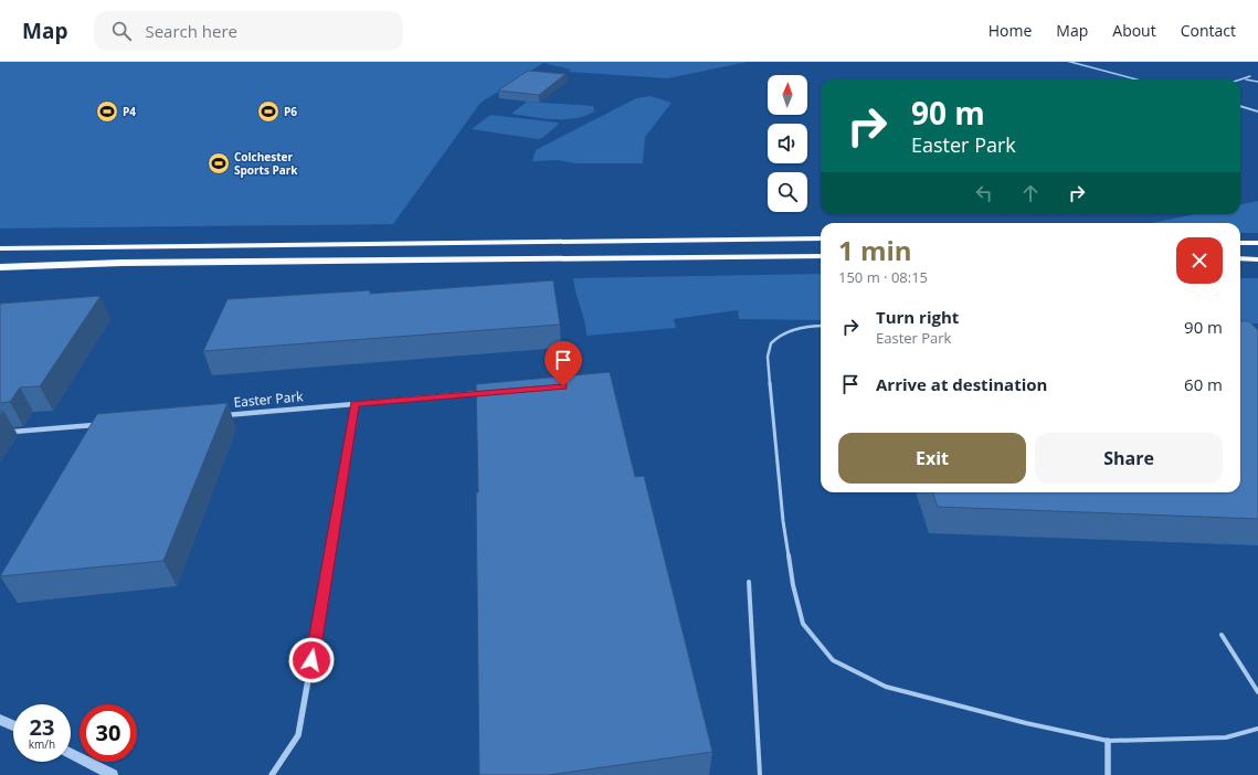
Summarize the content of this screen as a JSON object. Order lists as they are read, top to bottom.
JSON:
{
  "streets": {
    "street": ["Easter Park"]
  },
  "places": {
    "sports": ["P4", "P6", "Colchester Sports Park"]
  },
  "north": "top",
  "page": {
    "header": "Map",
    "search": "Search here",
    "nav": [
      "Home",
      "Map",
      "About",
      "Contact"
    ],
    "turn": ["90 m", "Easter Park"],
    "heading": ["1 min", "150 m · 08:15"],
    "list": [
      {
        "name": "Turn right",
        "note": "Easter Park",
        "value": "90 m"
      },
      {
        "name": "Arrive at destination",
        "value": "60 m"
      }
    ],
    "buttons": ["Exit", "Share"],
    "speed": "23 km/h",
    "limit": "30"
  }
}
